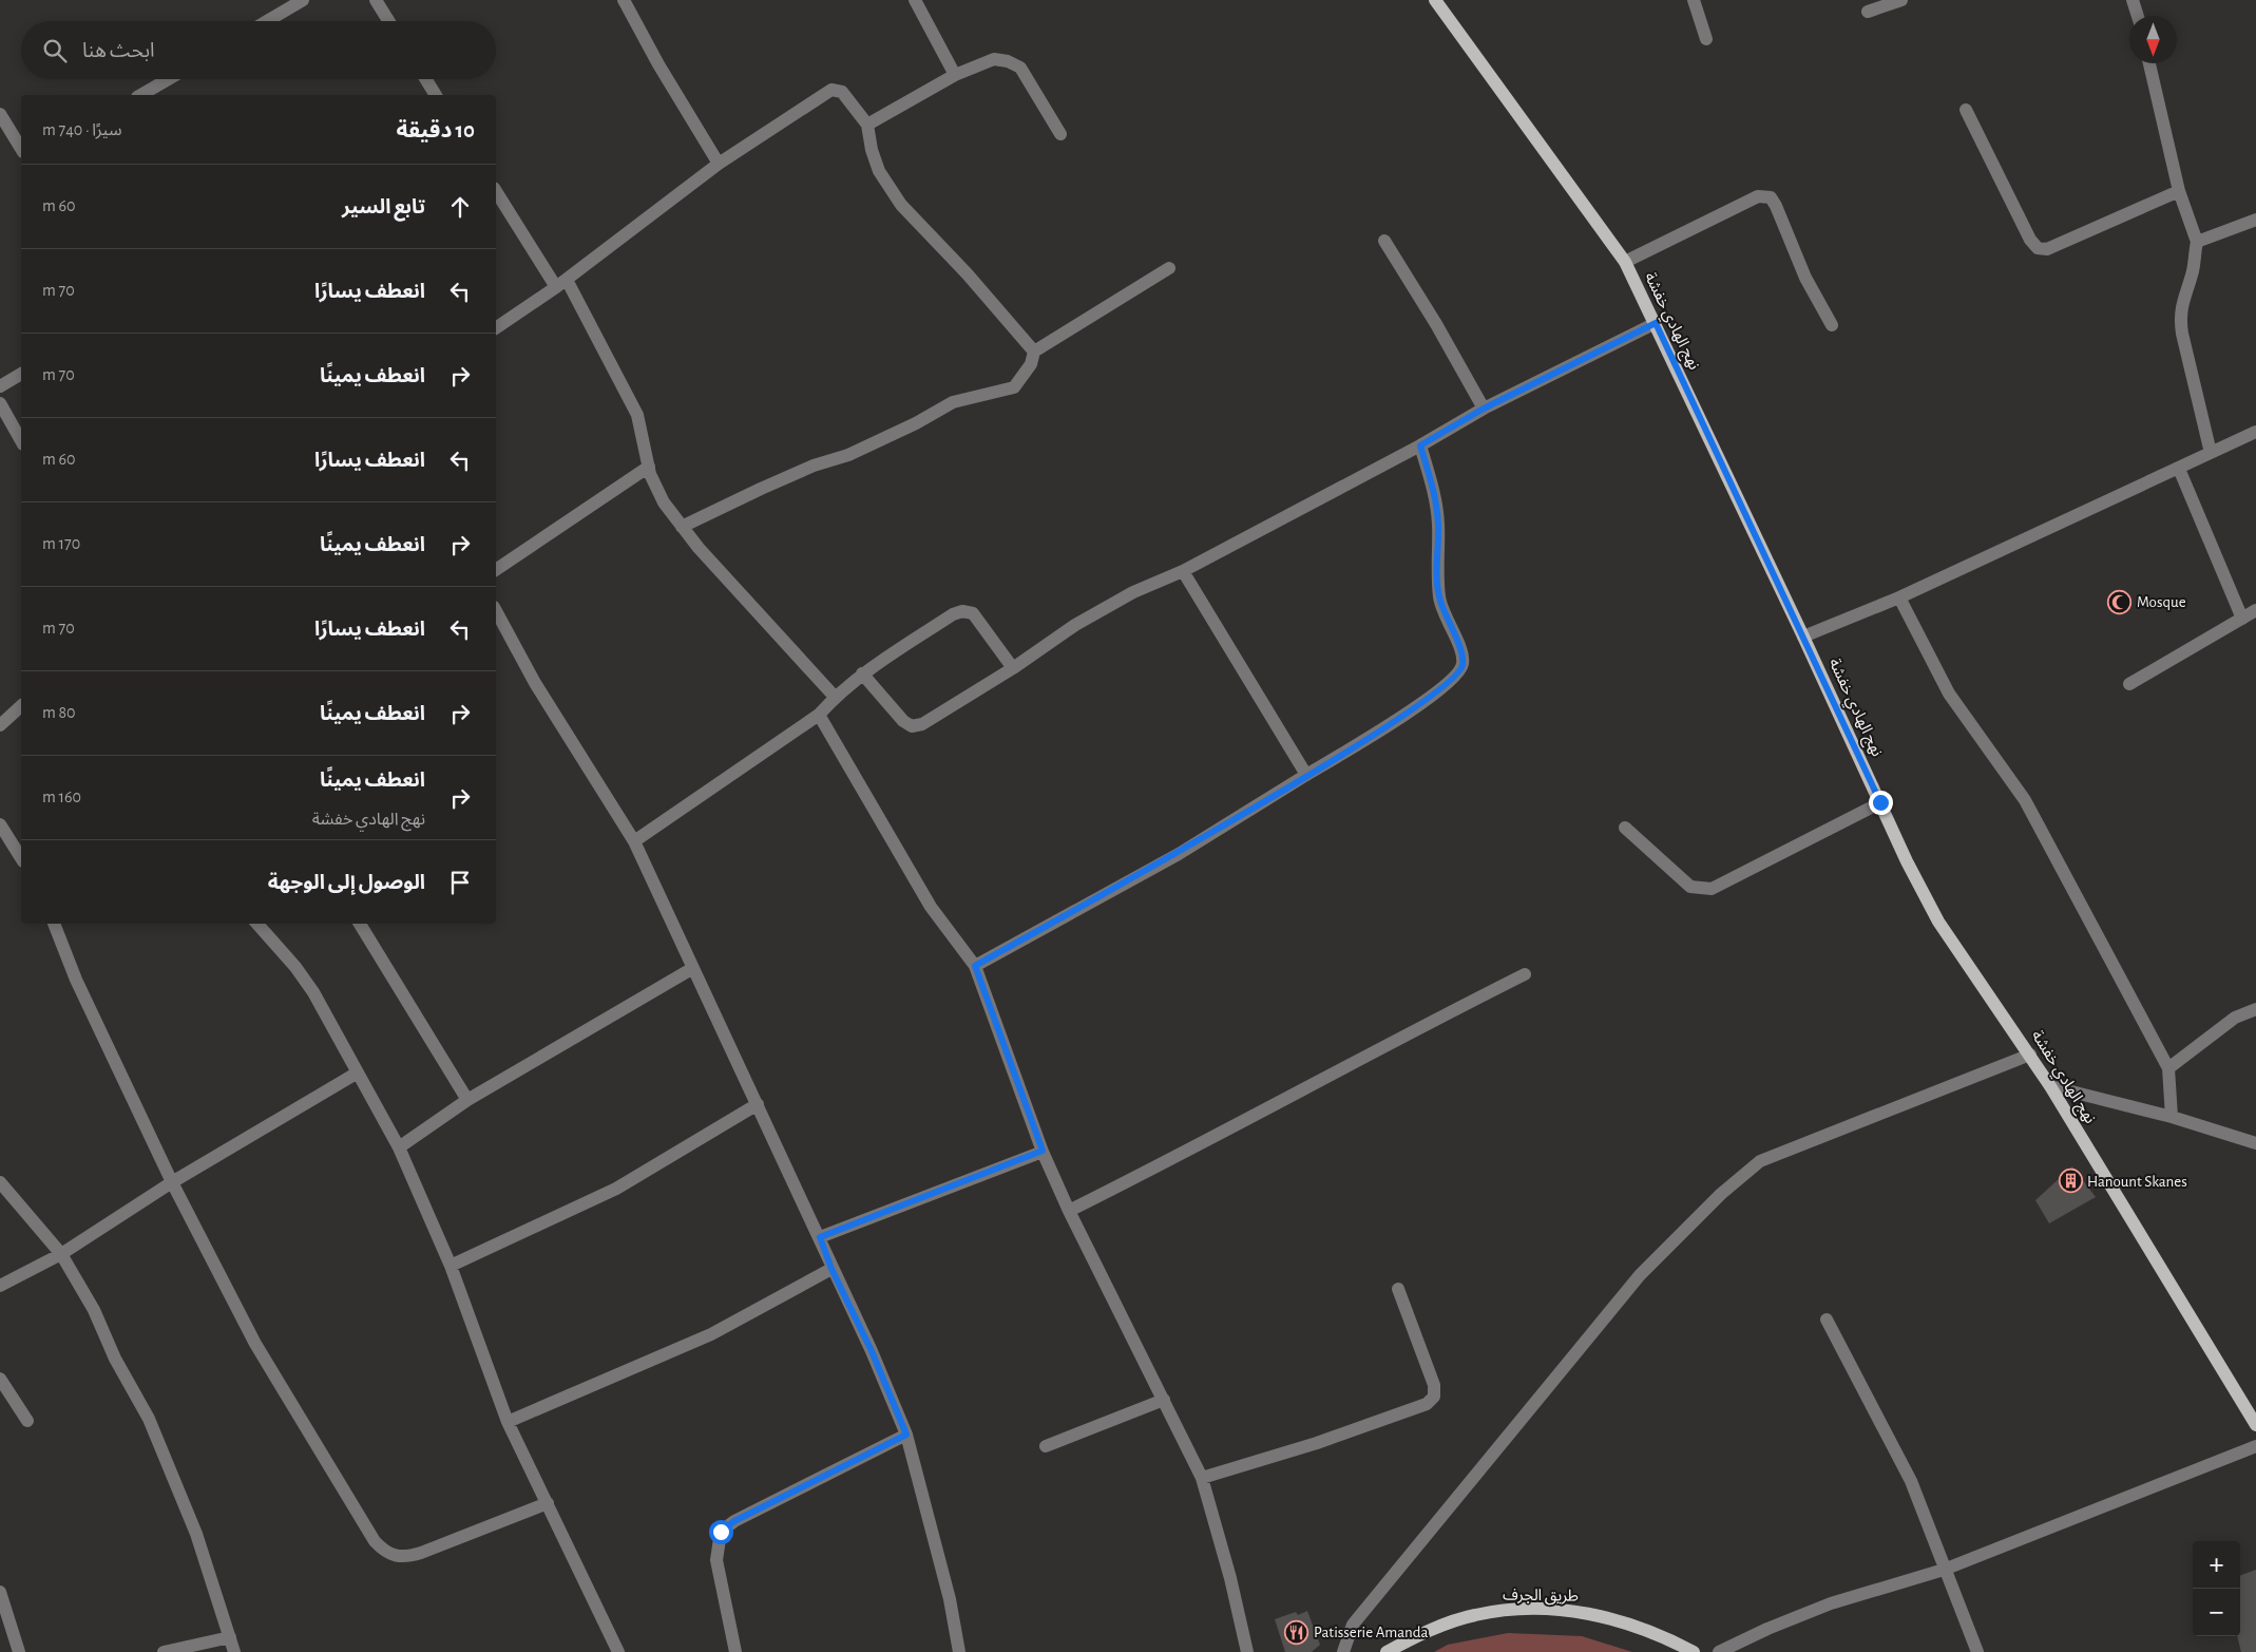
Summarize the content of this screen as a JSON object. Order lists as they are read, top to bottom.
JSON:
{
  "streets": {
    "main road": ["نهج الهادي خفشة", "طريق الجرف"]
  },
  "places": {
    "mosque": ["Mosque"],
    "building": ["Hanount Skanes"],
    "restaurant": ["Patisserie Amanda"]
  },
  "north": "bottom",
  "page": {
    "search": "ابحث هنا",
    "heading": ["10 دقيقة", "سيرًا · 740 m"],
    "list": [
      ["تابع السير", "60 m"],
      ["انعطف يسارًا", "70 m"],
      ["انعطف يمينًا", "70 m"],
      ["انعطف يسارًا", "60 m"],
      ["انعطف يمينًا", "170 m"],
      ["انعطف يسارًا", "70 m"],
      ["انعطف يمينًا", "80 m"],
      ["انعطف يمينًا", "نهج الهادي خفشة", "160 m"],
      "الوصول إلى الوجهة"
    ],
    "map_buttons": ["+", "−"]
  }
}
